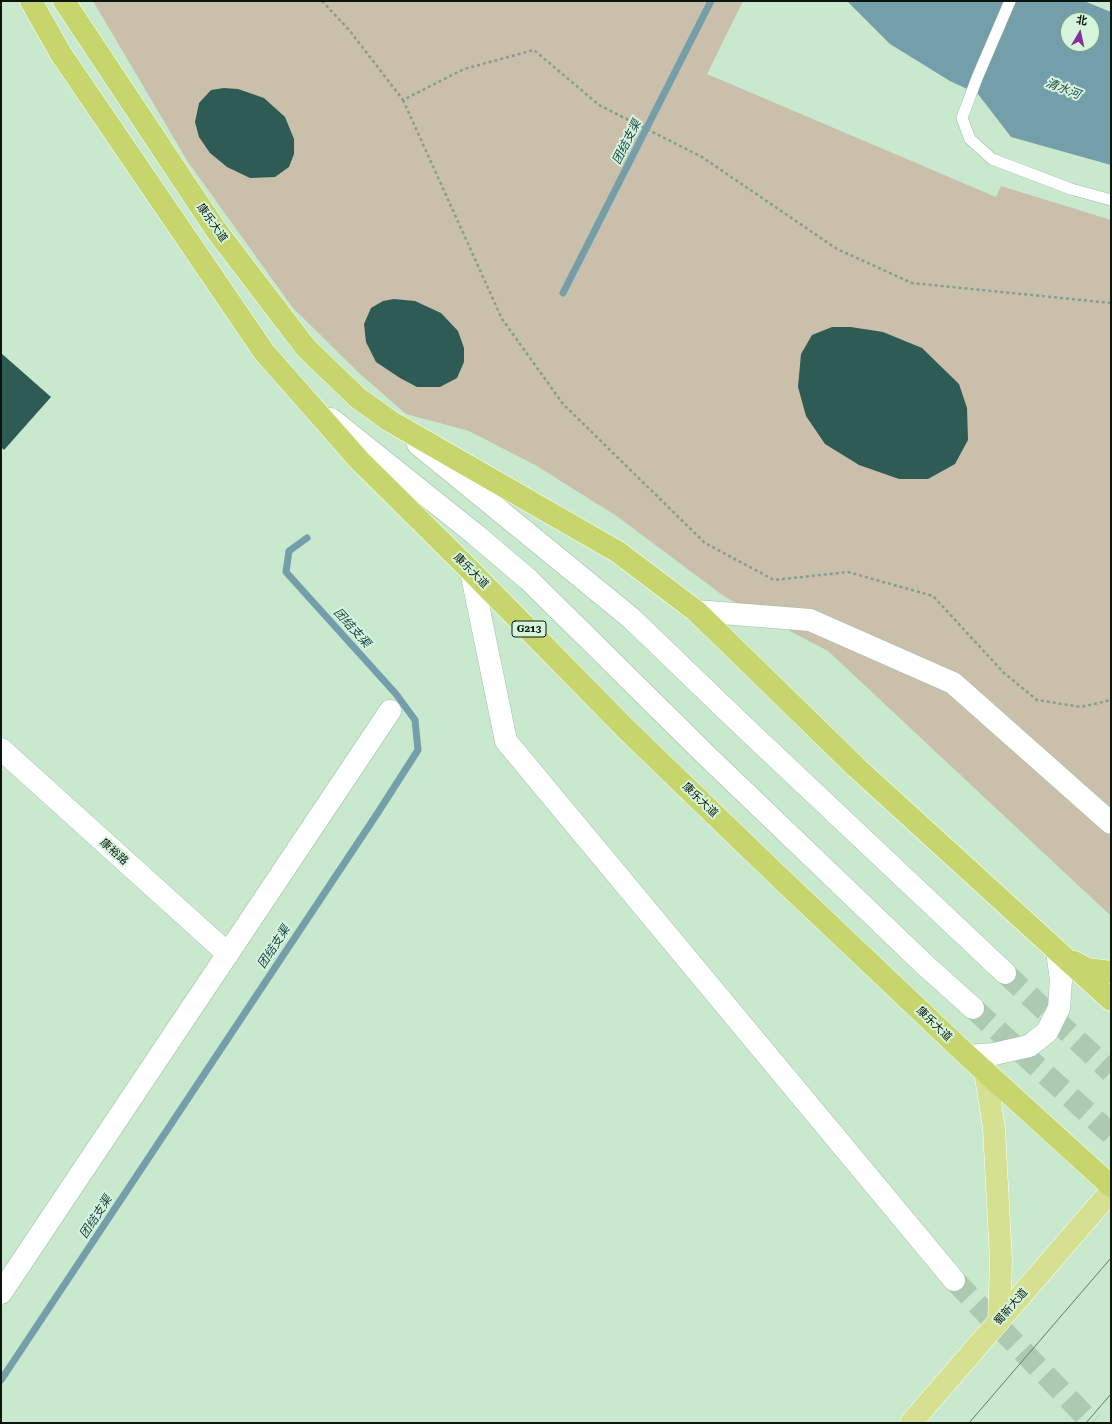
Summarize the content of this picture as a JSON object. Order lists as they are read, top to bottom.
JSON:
{
  "streets": {
    "highway": ["康乐大道", "G213"],
    "main road": ["蜀新大道"],
    "street": ["康裕路"]
  },
  "water": ["清水河", "团结支渠"],
  "north": "top"
}
